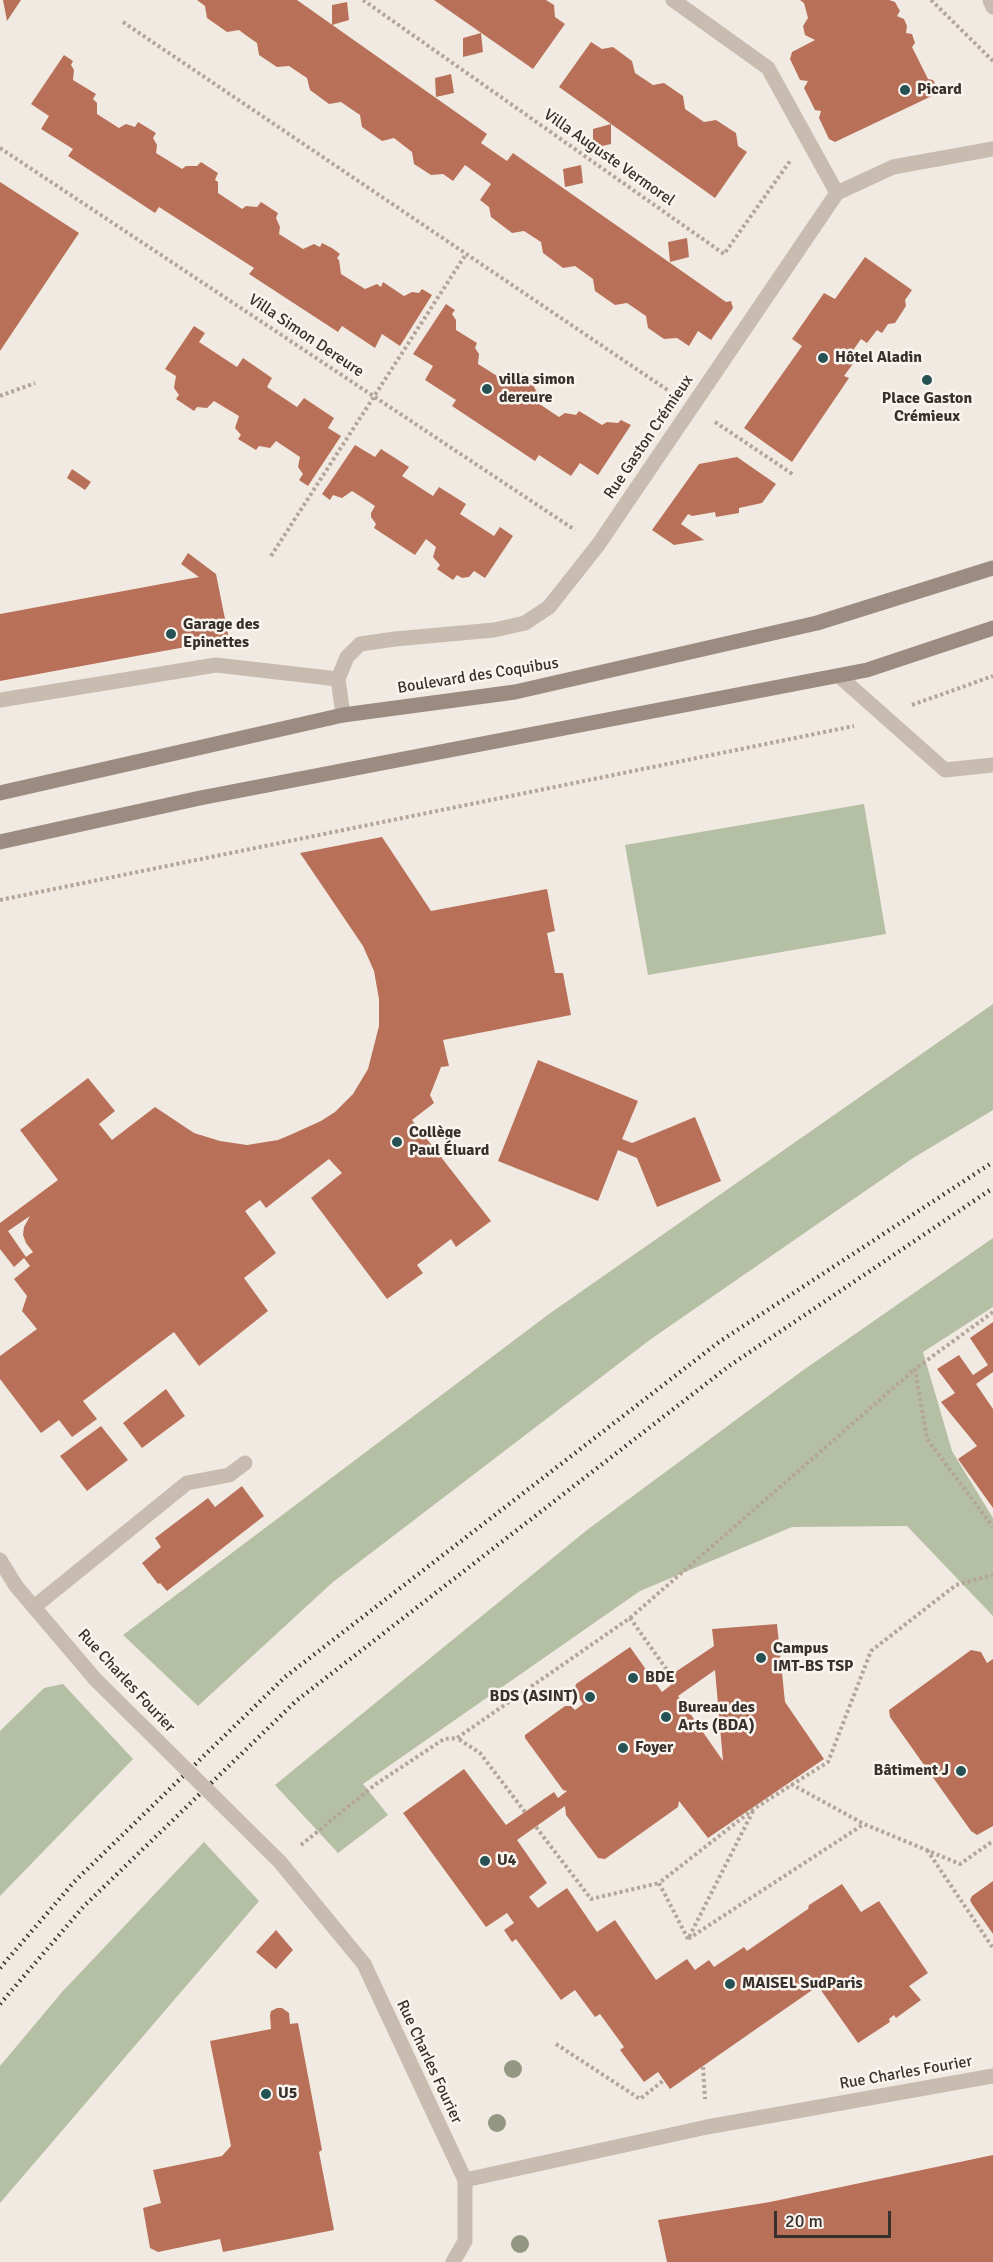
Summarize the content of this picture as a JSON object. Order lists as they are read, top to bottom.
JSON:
{
  "streets": {
    "main road": ["Boulevard des Coquibus"],
    "street": ["Rue Gaston Crémieux", "Rue Charles Fourier"],
    "path": ["Villa Auguste Vermorel", "Villa Simon Dereure"]
  },
  "crossings": [
    ["Villa Simon Dereure", "Rue Gaston Crémieux"]
  ],
  "places": [
    "Picard",
    "Hôtel Aladin",
    "Place Gaston Crémieux",
    "villa simon dereure",
    "Garage des Epinettes",
    "Collège Paul Éluard",
    "Campus IMT-BS TSP",
    "BDE",
    "BDS (ASINT)",
    "Bureau des Arts (BDA)",
    "Foyer",
    "Bâtiment J",
    "U4",
    "MAISEL SudParis",
    "U5"
  ],
  "scale_bar": "20 m"
}
